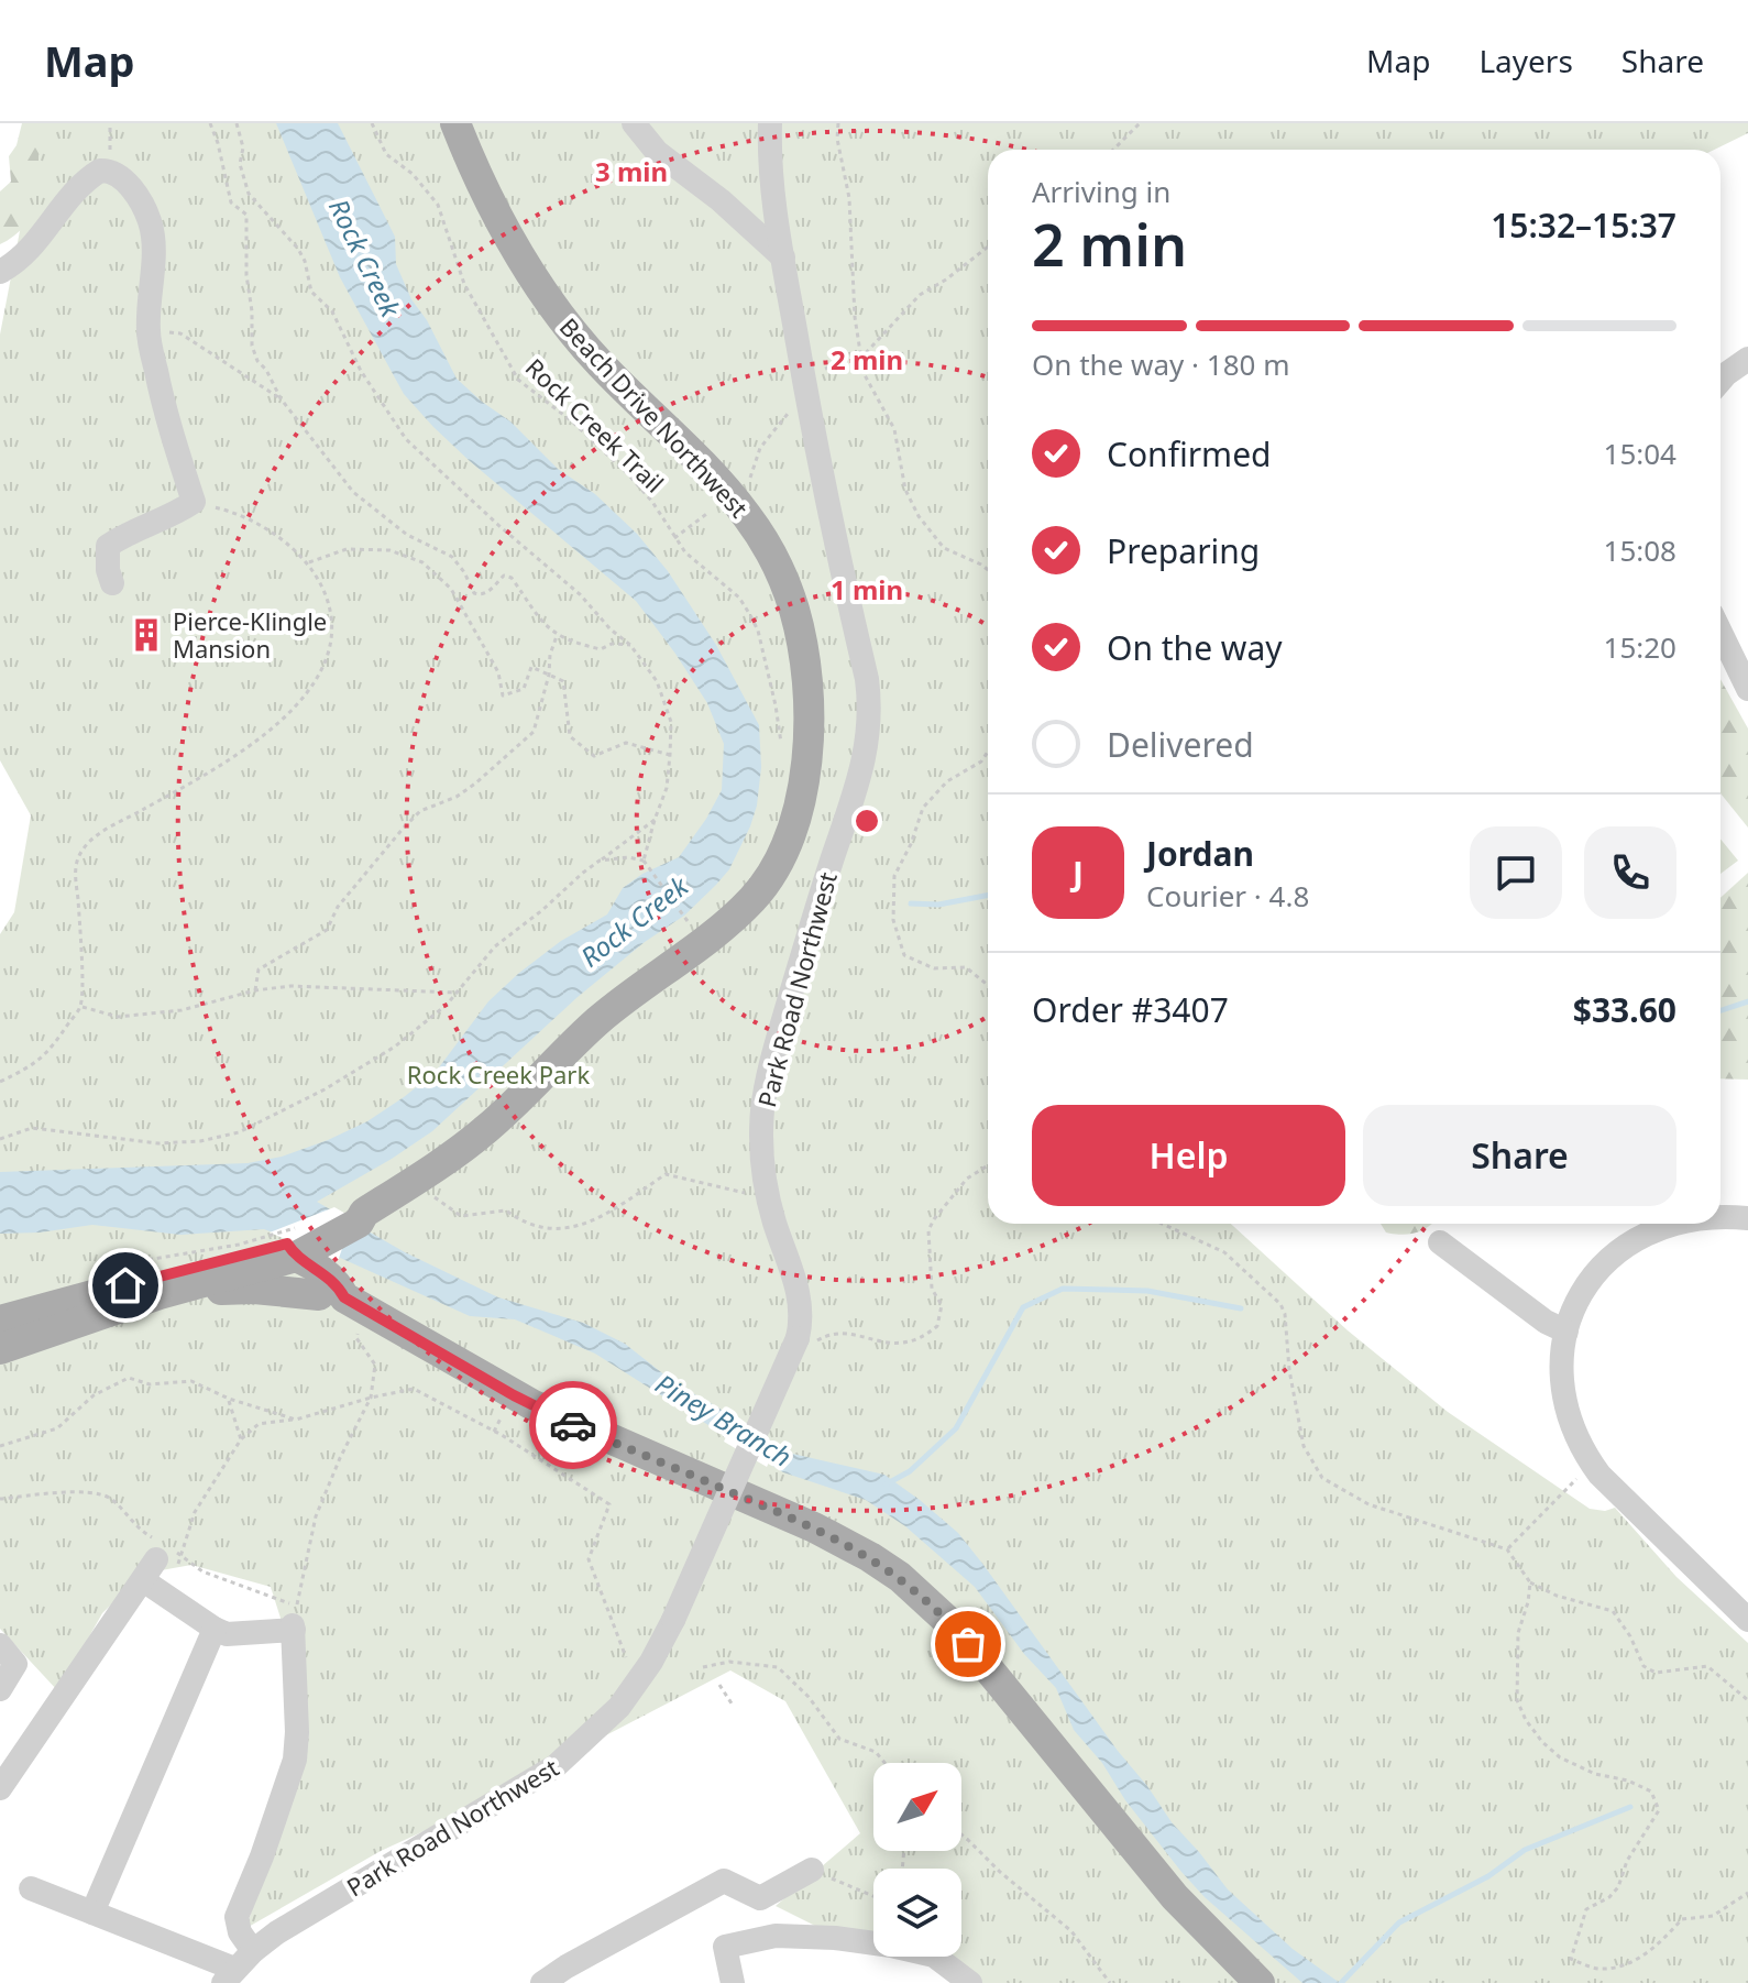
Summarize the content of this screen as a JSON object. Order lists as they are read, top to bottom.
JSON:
{
  "streets": {
    "main road": ["Beach Drive Northwest"],
    "street": ["Park Road Northwest"],
    "path": ["Rock Creek Trail"]
  },
  "water": ["Rock Creek", "Piney Branch"],
  "parks": ["Rock Creek Park"],
  "places": {
    "building": ["Pierce-Klingle Mansion"]
  },
  "north": "top right",
  "page": {
    "header": "Map",
    "nav": ["Map", "Layers", "Share"],
    "heading": ["2 min", "Arriving in", "15:32–15:37"],
    "panel": [
      "Jordan",
      "Courier · 4.8",
      "Order #3407",
      "$33.60"
    ],
    "bar": "On the way · 180 m",
    "list": [
      ["Confirmed", "15:04"],
      ["Preparing", "15:08"],
      ["On the way", "15:20"],
      "Delivered"
    ],
    "round": "J",
    "buttons": ["Help", "Share"]
  },
  "rings": ["3 min", "2 min", "1 min"]
}
